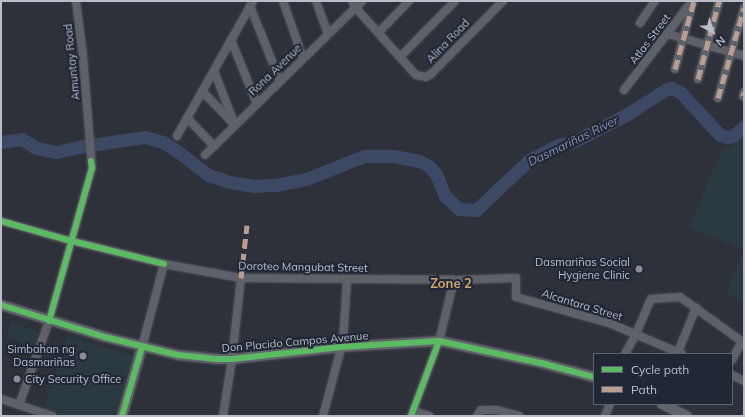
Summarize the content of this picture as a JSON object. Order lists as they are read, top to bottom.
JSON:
{
  "streets": {
    "main road": ["Don Placido Campos Avenue"],
    "street": [
      "Atlas Street",
      "Alina Road",
      "Amuntay Road",
      "Rona Avenue",
      "Doroteo Mangubat Street",
      "Alcantara Street"
    ]
  },
  "crossings": [
    ["Amuntay Road", "Doroteo Mangubat Street"],
    ["Amuntay Road", "Don Placido Campos Avenue"],
    ["Doroteo Mangubat Street", "Alcantara Street"]
  ],
  "districts": ["Zone 2"],
  "water": ["Dasmariñas River"],
  "places": ["Dasmariñas Social Hygiene Clinic", "Simbahan ng Dasmariñas", "City Security Office"],
  "legend": ["Cycle path", "Path"],
  "north": "bottom right"
}
